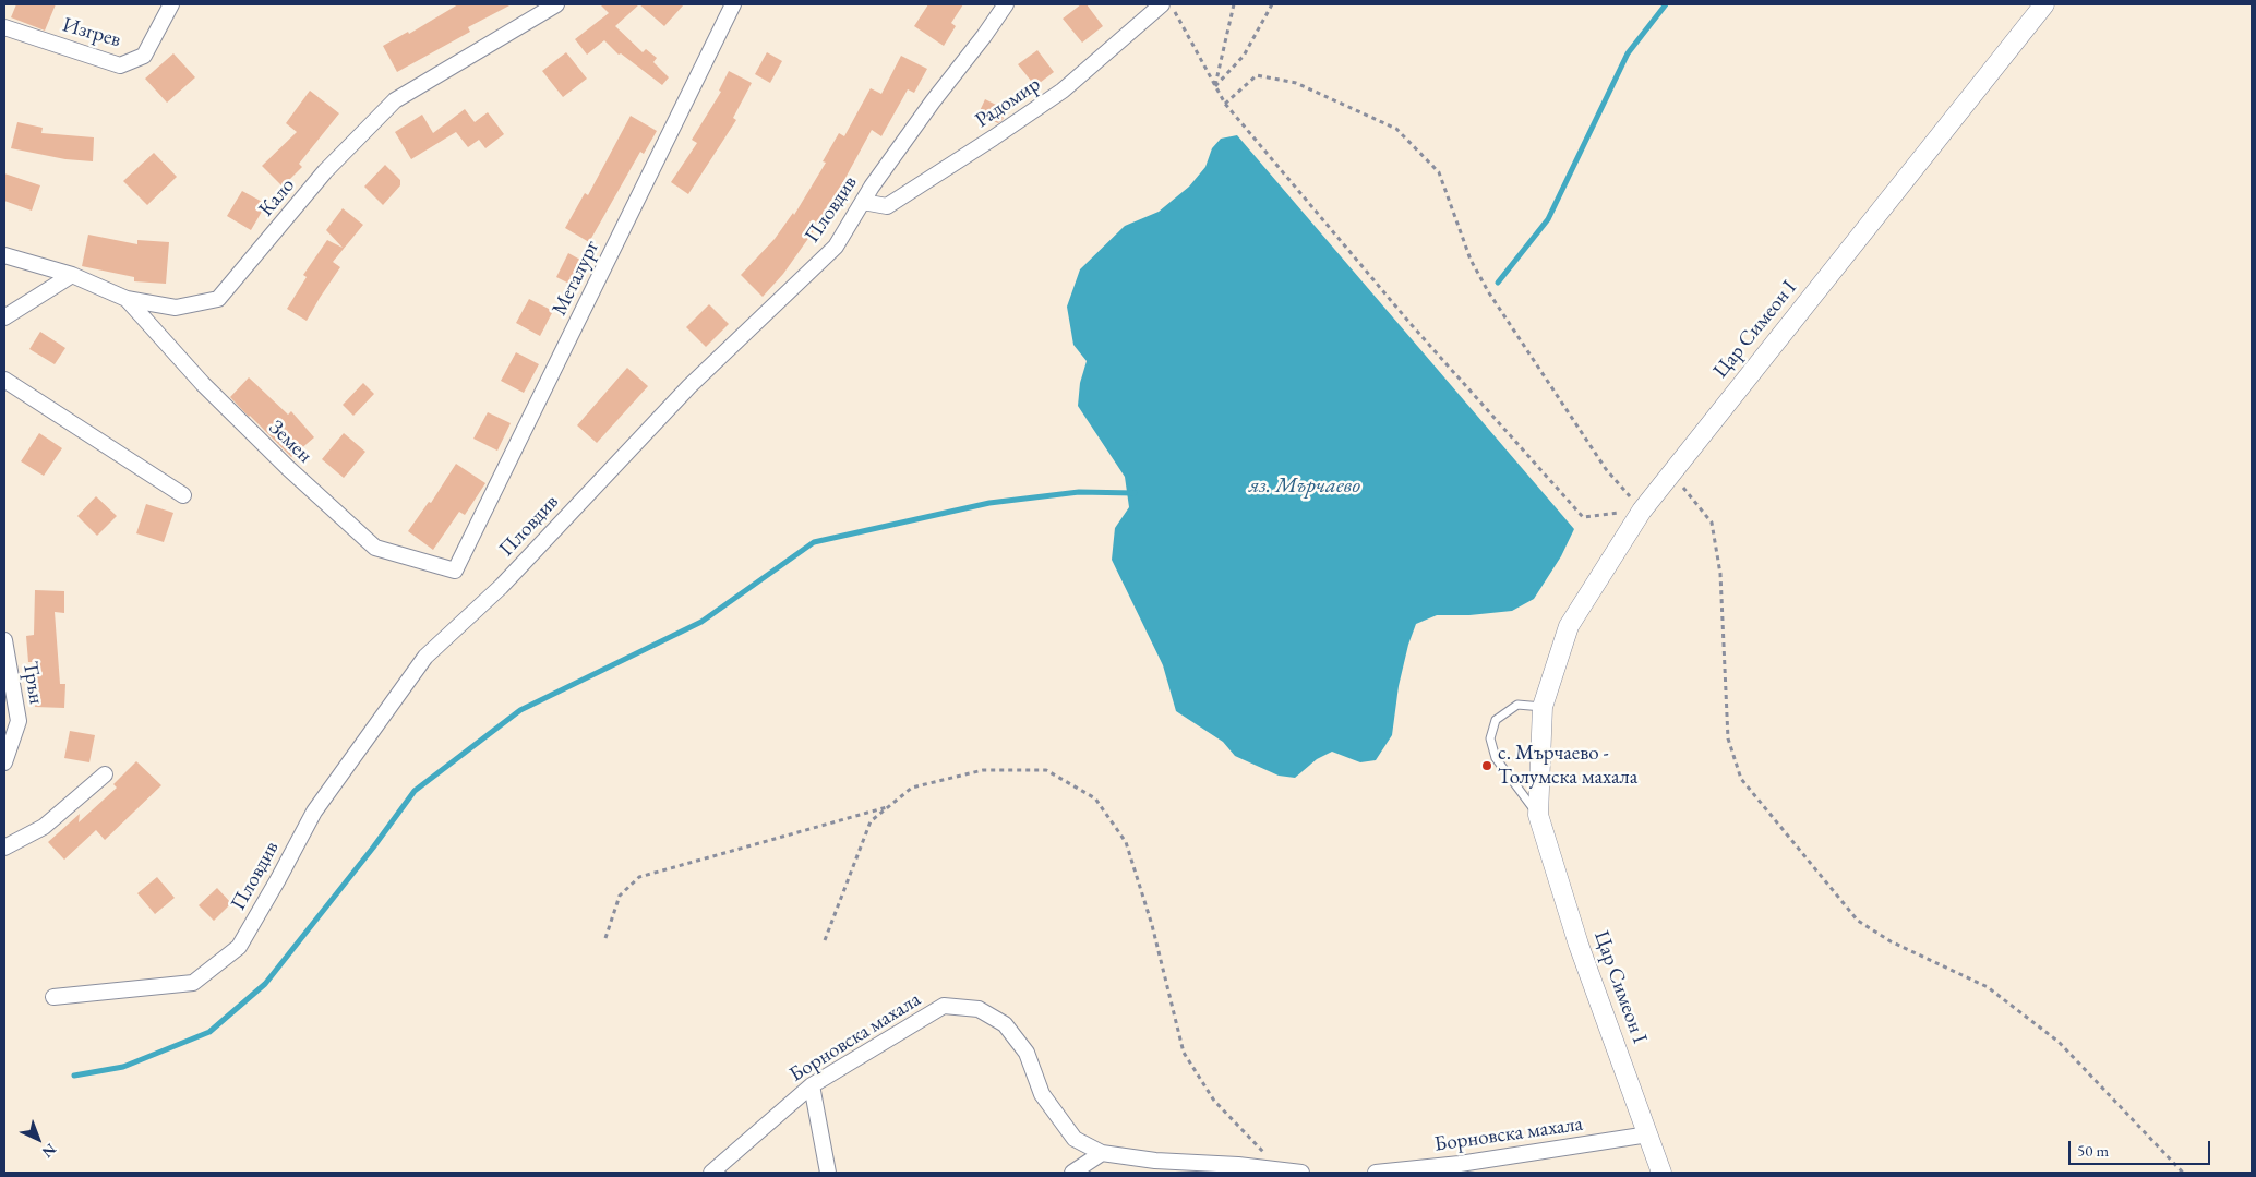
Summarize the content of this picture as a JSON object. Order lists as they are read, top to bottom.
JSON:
{
  "streets": {
    "street": [
      "Изгрев",
      "Радомир",
      "Кало",
      "Пловдив",
      "Металург",
      "Цар Симеон I",
      "Земен",
      "Трън",
      "Борновска махала"
    ]
  },
  "crossings": [
    ["Радомир", "Пловдив"],
    ["Кало", "Земен"],
    ["Металург", "Земен"],
    ["Цар Симеон I", "Борновска махала"]
  ],
  "water": ["яз. Мърчаево"],
  "places": ["с. Мърчаево - Толумска махала"],
  "scale_bar": "50 m",
  "north": "bottom right"
}
